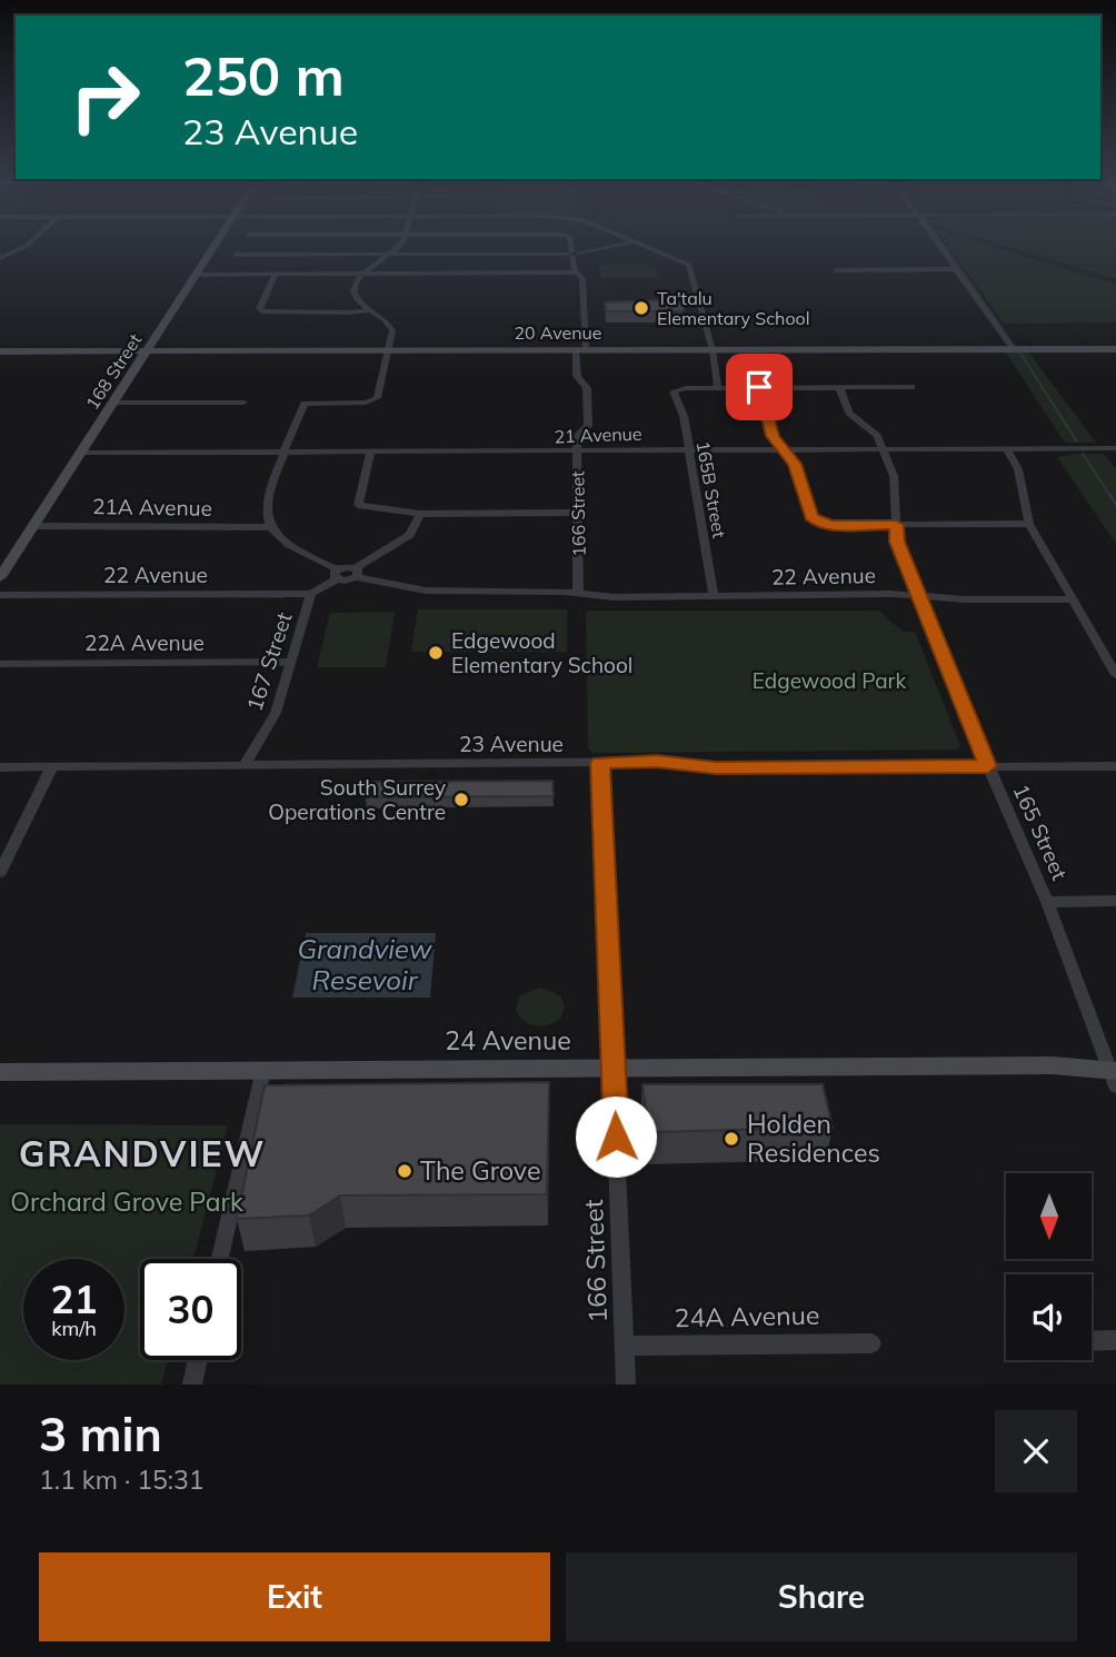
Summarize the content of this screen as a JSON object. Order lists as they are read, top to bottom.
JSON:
{
  "streets": {
    "main road": ["20 Avenue", "168 Street", "24 Avenue"],
    "street": [
      "21 Avenue",
      "165B Street",
      "21A Avenue",
      "166 Street",
      "22 Avenue",
      "22A Avenue",
      "167 Street",
      "23 Avenue",
      "165 Street",
      "24A Avenue"
    ]
  },
  "crossings": [
    ["20 Avenue", "168 Street"],
    ["20 Avenue", "166 Street"],
    ["168 Street", "21 Avenue"],
    ["168 Street", "21A Avenue"],
    ["21 Avenue", "165B Street"],
    ["21 Avenue", "166 Street"],
    ["21 Avenue", "165 Street"],
    ["165B Street", "22 Avenue"],
    ["166 Street", "22 Avenue"],
    ["166 Street", "23 Avenue"],
    ["166 Street", "24 Avenue"],
    ["166 Street", "24A Avenue"],
    ["22 Avenue", "167 Street"],
    ["22 Avenue", "165 Street"],
    ["22A Avenue", "167 Street"],
    ["167 Street", "23 Avenue"],
    ["23 Avenue", "165 Street"],
    ["165 Street", "24 Avenue"]
  ],
  "districts": ["GRANDVIEW"],
  "water": ["Grandview Resevoir"],
  "parks": ["Edgewood Park", "Orchard Grove Park"],
  "places": [
    "Ta'talu Elementary School",
    "Edgewood Elementary School",
    "South Surrey Operations Centre",
    "Holden Residences",
    "The Grove"
  ],
  "north": "bottom",
  "page": {
    "turn": ["250 m", "23 Avenue"],
    "speed": "21 km/h",
    "limit": "30",
    "heading": ["3 min", "1.1 km · 15:31"],
    "buttons": ["Exit", "Share"]
  }
}
